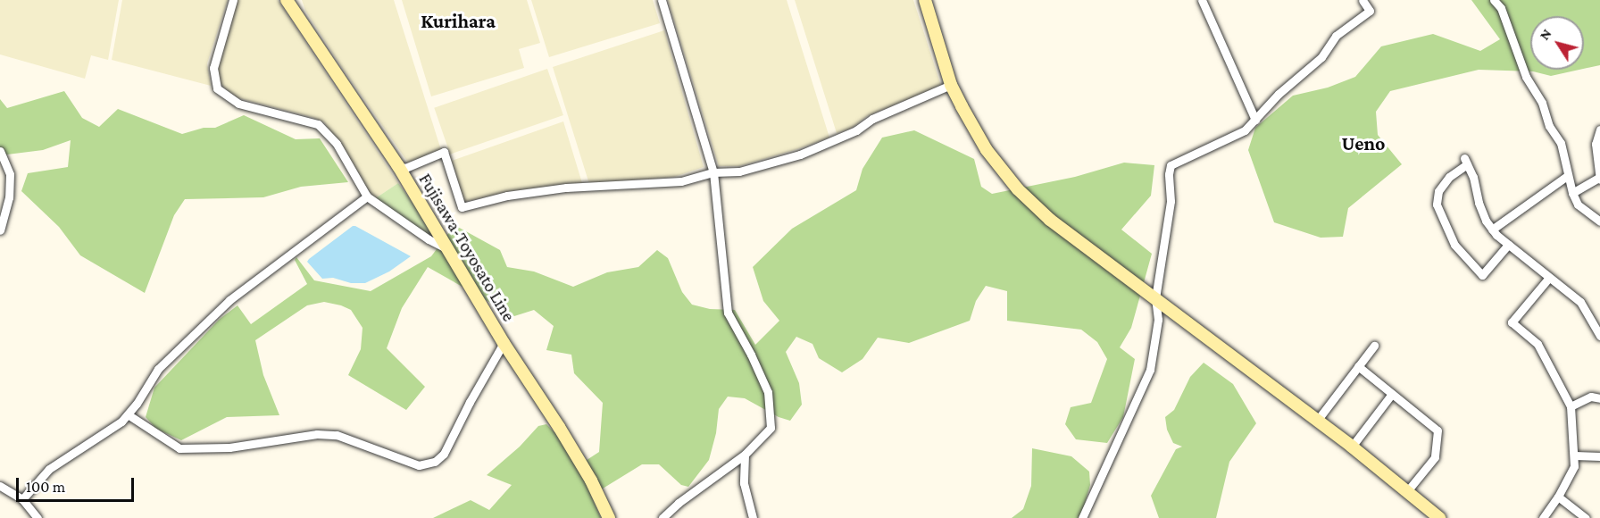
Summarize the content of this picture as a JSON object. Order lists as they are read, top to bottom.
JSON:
{
  "streets": {
    "street": ["Fujisawa-Toyosato Line"]
  },
  "districts": ["Kurihara", "Ueno"],
  "scale_bar": "100 m",
  "north": "top left"
}
